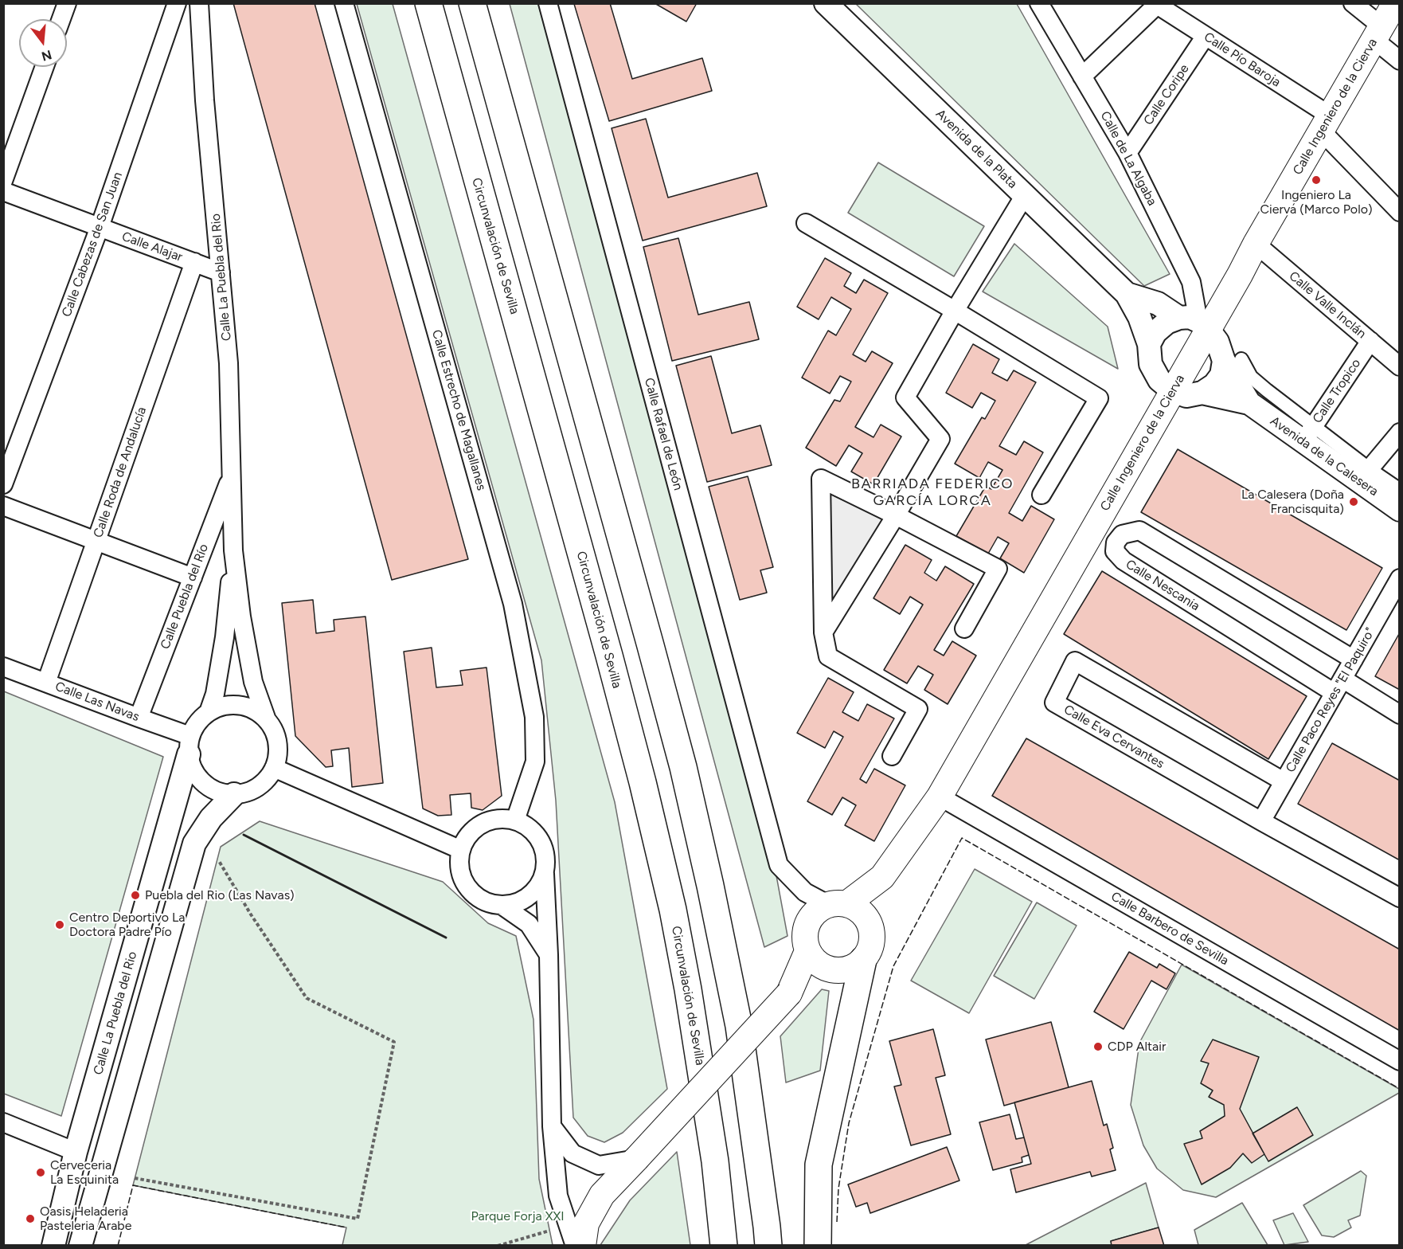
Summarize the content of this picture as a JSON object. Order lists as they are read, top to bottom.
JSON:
{
  "streets": {
    "highway": ["Circunvalación de Sevilla"],
    "main road": ["Calle Ingeniero de la Cierva"],
    "street": [
      "Calle Pío Baroja",
      "Calle Coripe",
      "Avenida de la Plata",
      "Calle de La Algaba",
      "Calle Cabezas de San Juan",
      "Calle Alajar",
      "Calle La Puebla del Rio",
      "Calle Valle Inclán",
      "Calle Tropico",
      "Calle Estrecho de Magallanes",
      "Calle Rafael de León",
      "Avenida de la Calesera",
      "Calle Roda de Andalucía",
      "Calle Nescania",
      "Calle Puebla del Río",
      "Calle Paco Reyes \"El Paquiro\"",
      "Calle Las Navas",
      "Calle Eva Cervantes",
      "Calle Barbero de Sevilla"
    ]
  },
  "crossings": [
    ["Calle Pío Baroja", "Calle Coripe"],
    ["Calle Pío Baroja", "Calle Ingeniero de la Cierva"],
    ["Calle Coripe", "Calle de La Algaba"],
    ["Calle Ingeniero de la Cierva", "Calle de La Algaba"],
    ["Calle Ingeniero de la Cierva", "Calle Valle Inclán"],
    ["Calle Ingeniero de la Cierva", "Calle Rafael de León"],
    ["Calle Ingeniero de la Cierva", "Calle Barbero de Sevilla"],
    ["Calle Cabezas de San Juan", "Calle Alajar"],
    ["Calle Alajar", "Calle La Puebla del Rio"],
    ["Calle Alajar", "Calle Roda de Andalucía"],
    ["Calle La Puebla del Rio", "Calle Puebla del Río"],
    ["Calle La Puebla del Rio", "Calle Las Navas"],
    ["Calle Valle Inclán", "Calle Tropico"],
    ["Calle Tropico", "Avenida de la Calesera"],
    ["Calle Roda de Andalucía", "Calle Las Navas"],
    ["Calle Nescania", "Calle Paco Reyes \"El Paquiro\""],
    ["Calle Puebla del Río", "Calle Las Navas"],
    ["Calle Paco Reyes \"El Paquiro\"", "Calle Eva Cervantes"]
  ],
  "districts": ["BARRIADA FEDERICO GARCÍA LORCA"],
  "parks": ["Parque Forja XXI"],
  "places": [
    "Ingeniero La Cierva (Marco Polo)",
    "La Calesera (Doña Francisquita)",
    "Puebla del Rio (Las Navas)",
    "Centro Deportivo La Doctora Padre Pío",
    "CDP Altair",
    "Cerveceria La Esquinita",
    "Oasis Heladeria Pasteleria Arabe"
  ],
  "north": "bottom"
}
